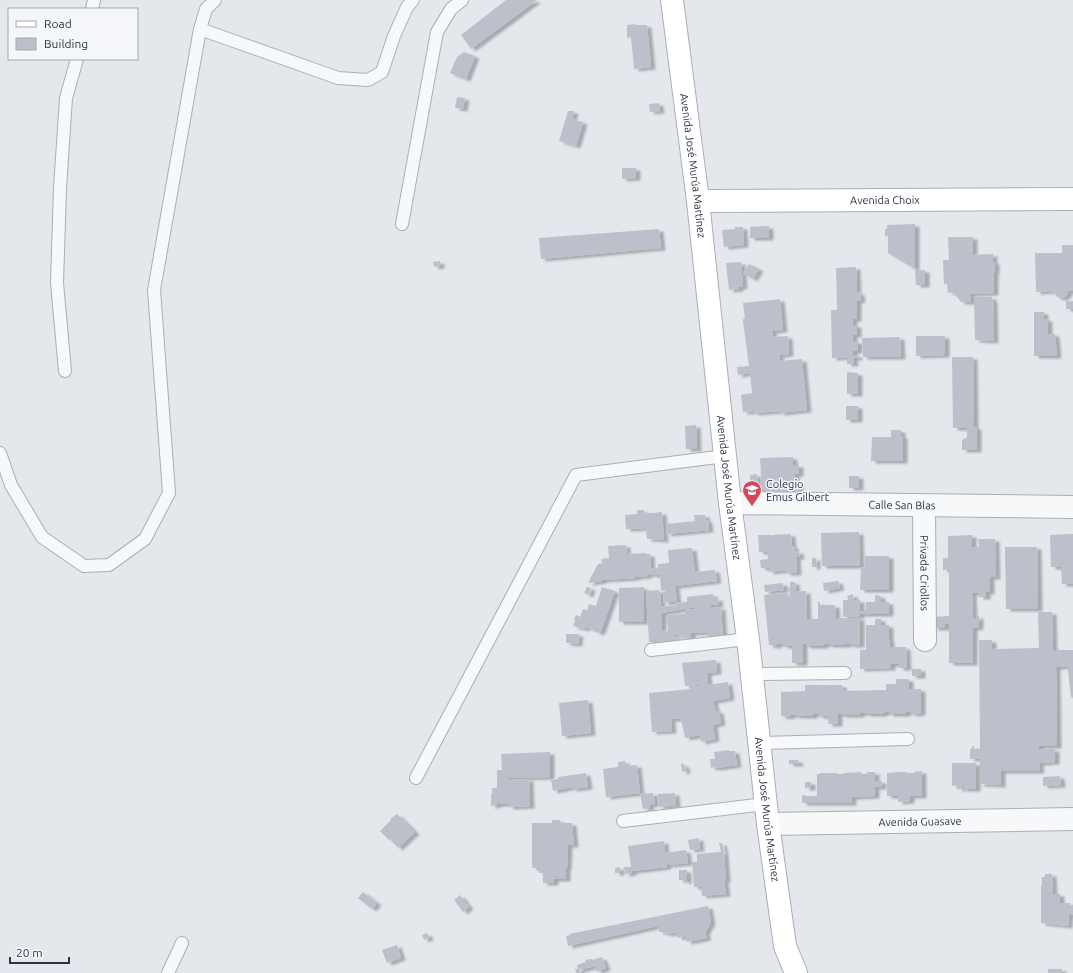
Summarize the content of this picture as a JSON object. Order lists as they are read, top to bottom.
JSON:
{
  "streets": {
    "main road": ["Avenida José Murúa Martínez", "Avenida Choix"],
    "street": ["Calle San Blas", "Privada Criollos", "Avenida Guasave"]
  },
  "crossings": [
    ["Avenida José Murúa Martínez", "Avenida Choix"],
    ["Avenida José Murúa Martínez", "Calle San Blas"],
    ["Avenida José Murúa Martínez", "Avenida Guasave"],
    ["Calle San Blas", "Privada Criollos"]
  ],
  "places": {
    "school or university": ["Colegio Emus Gilbert"]
  },
  "legend": ["Road", "Building"],
  "scale_bar": "20 m"
}
